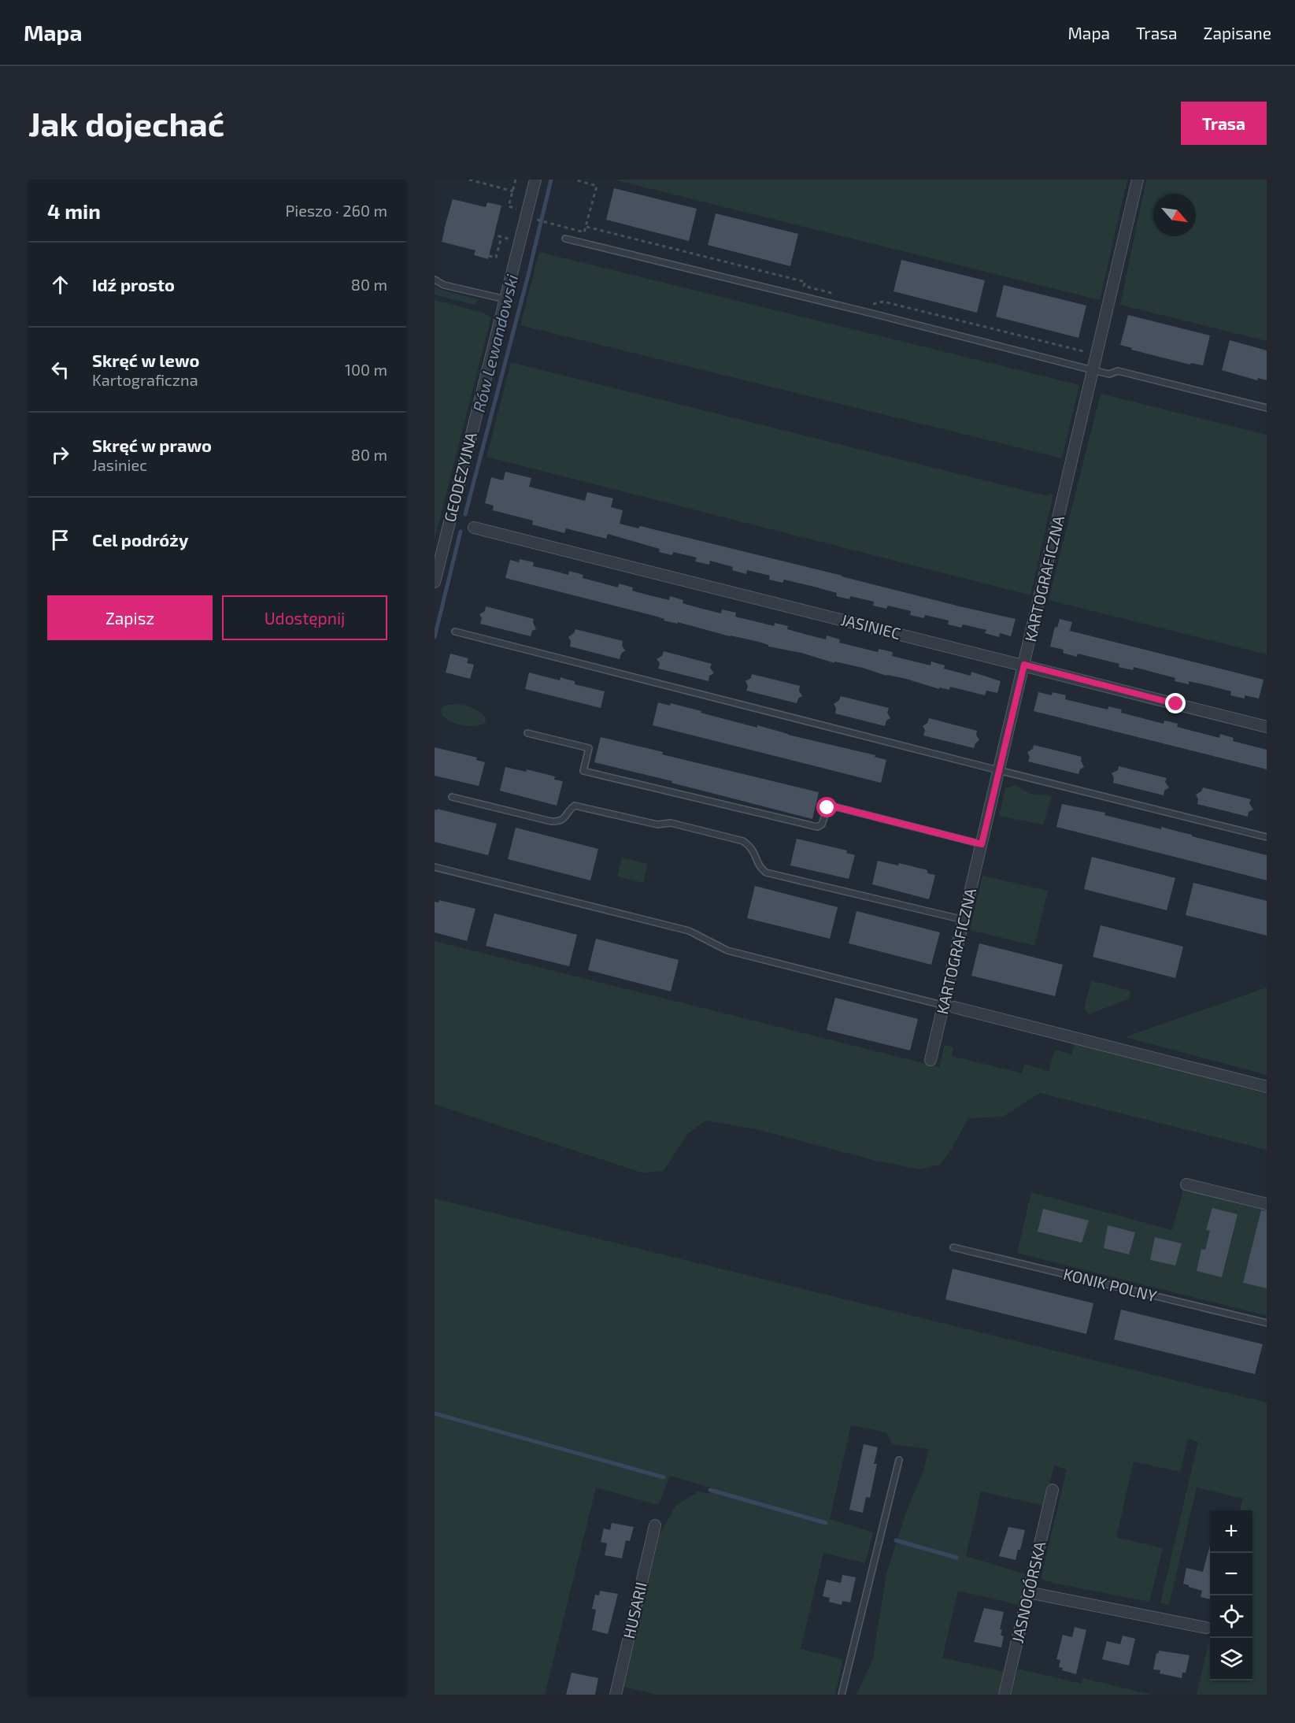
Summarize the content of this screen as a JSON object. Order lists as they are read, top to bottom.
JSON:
{
  "streets": {
    "street": [
      "GEODEZYJNA",
      "KARTOGRAFICZNA",
      "JASINIEC",
      "JASNOGÓRSKA",
      "HUSARII"
    ],
    "lane": ["KONIK POLNY"]
  },
  "crossings": [
    ["KARTOGRAFICZNA", "JASINIEC"]
  ],
  "water": ["Rów Lewandowski"],
  "north": "bottom right",
  "page": {
    "header": "Mapa",
    "nav": ["Mapa", "Trasa", "Zapisane"],
    "buttons": [
      "Trasa",
      ["Zapisz", "Udostępnij"]
    ],
    "title": "Jak dojechać",
    "heading": ["4 min", "Pieszo · 260 m"],
    "list": [
      ["Idź prosto", "80 m"],
      ["Skręć w lewo", "Kartograficzna", "100 m"],
      ["Skręć w prawo", "Jasiniec", "80 m"],
      "Cel podróży"
    ],
    "map_buttons": ["+", "−"]
  }
}
